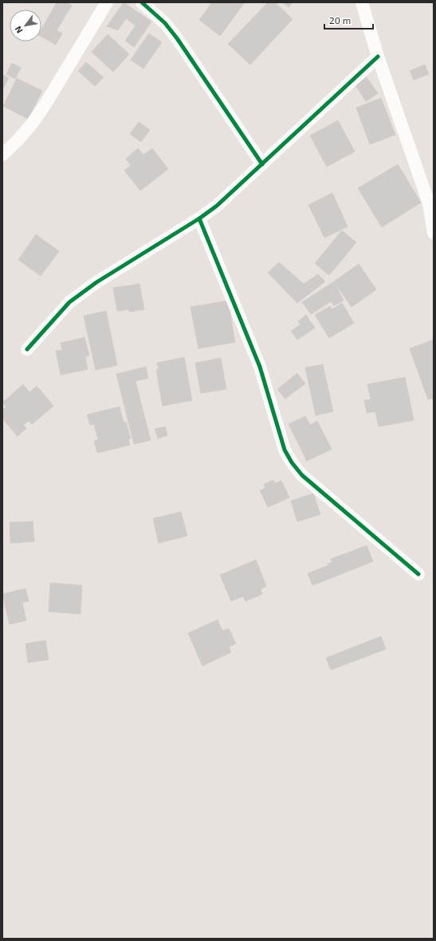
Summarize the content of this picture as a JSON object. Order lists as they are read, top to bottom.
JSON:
{
  "scale_bar": "20 m",
  "north": "bottom left"
}
